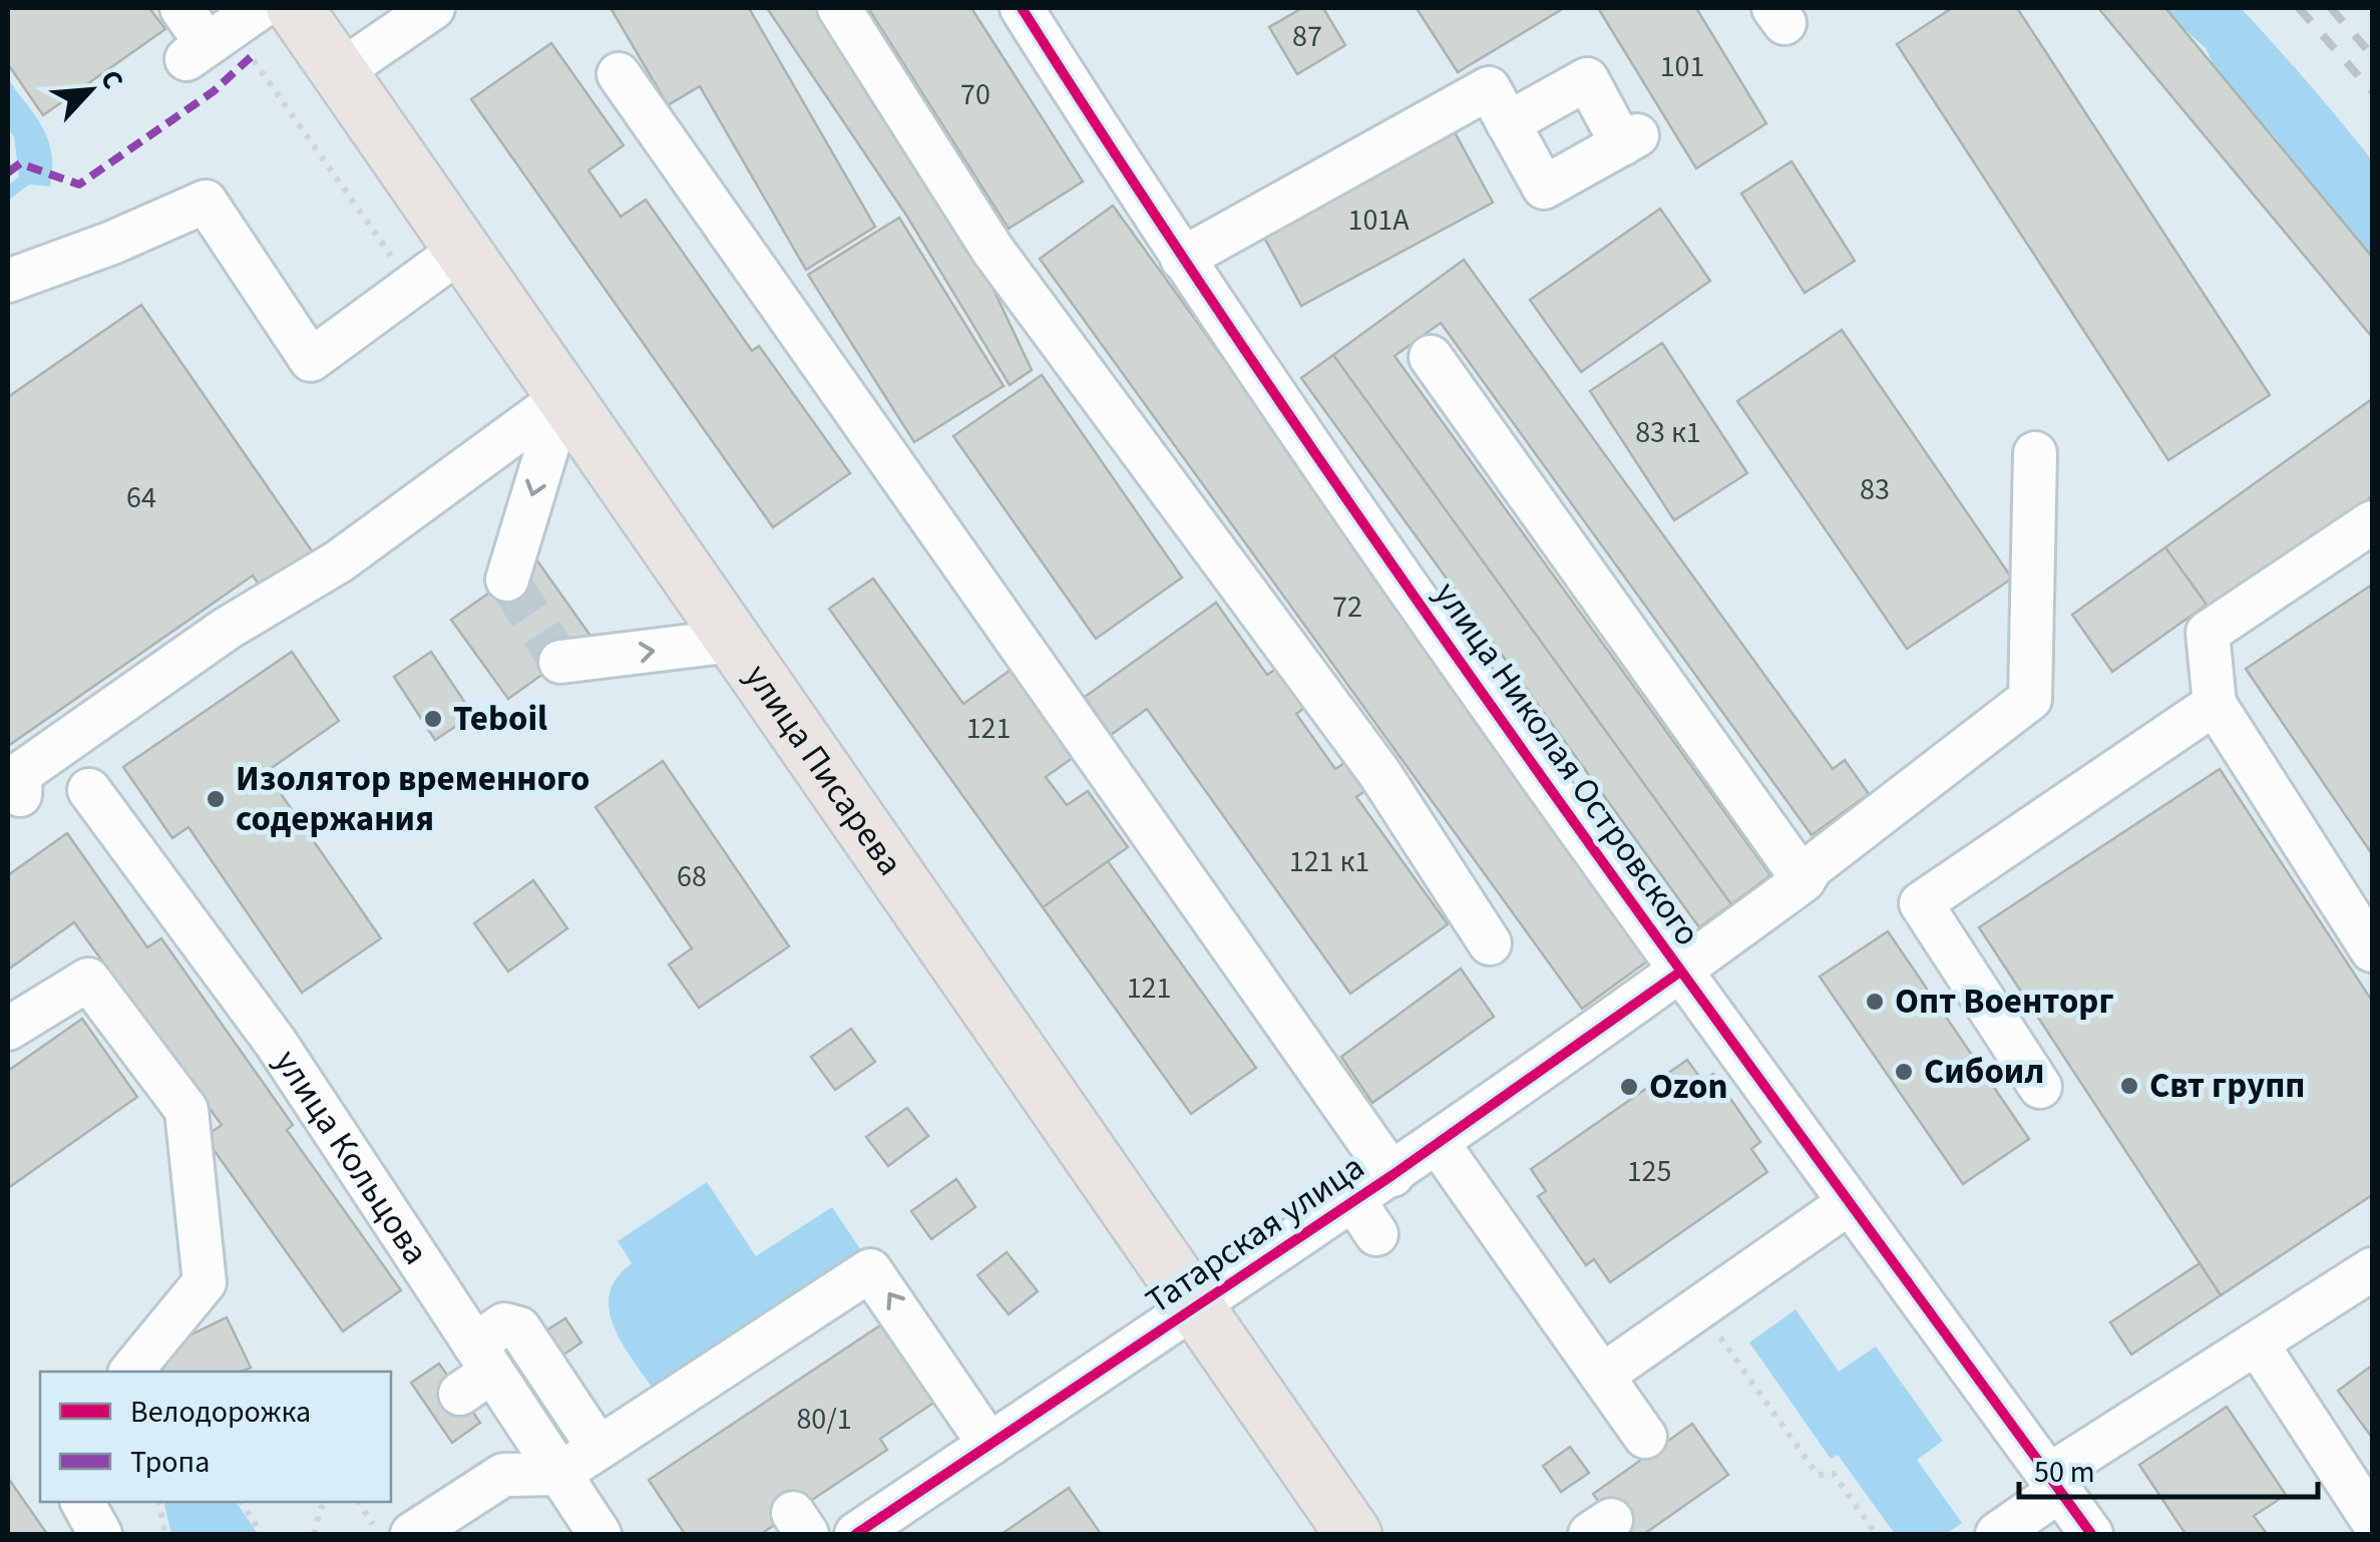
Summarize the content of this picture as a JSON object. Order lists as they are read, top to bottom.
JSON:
{
  "streets": {
    "main road": ["улица Писарева"],
    "street": ["улица Николая Островского", "улица Кольцова", "Татарская улица"]
  },
  "crossings": [
    ["улица Николая Островского", "Татарская улица"],
    ["улица Писарева", "Татарская улица"]
  ],
  "places": [
    "Teboil",
    "Изолятор временного содержания",
    "Опт Военторг",
    "Сибоил",
    "Свт групп",
    "Ozon"
  ],
  "house_numbers": [
    "87",
    "101",
    "70",
    "101А",
    "83 к1",
    "83",
    "64",
    "72",
    "121",
    "121 к1",
    "68",
    "121",
    "125",
    "80/1"
  ],
  "legend": ["Велодорожка", "Тропа"],
  "scale_bar": "50 m",
  "north": "top right"
}
